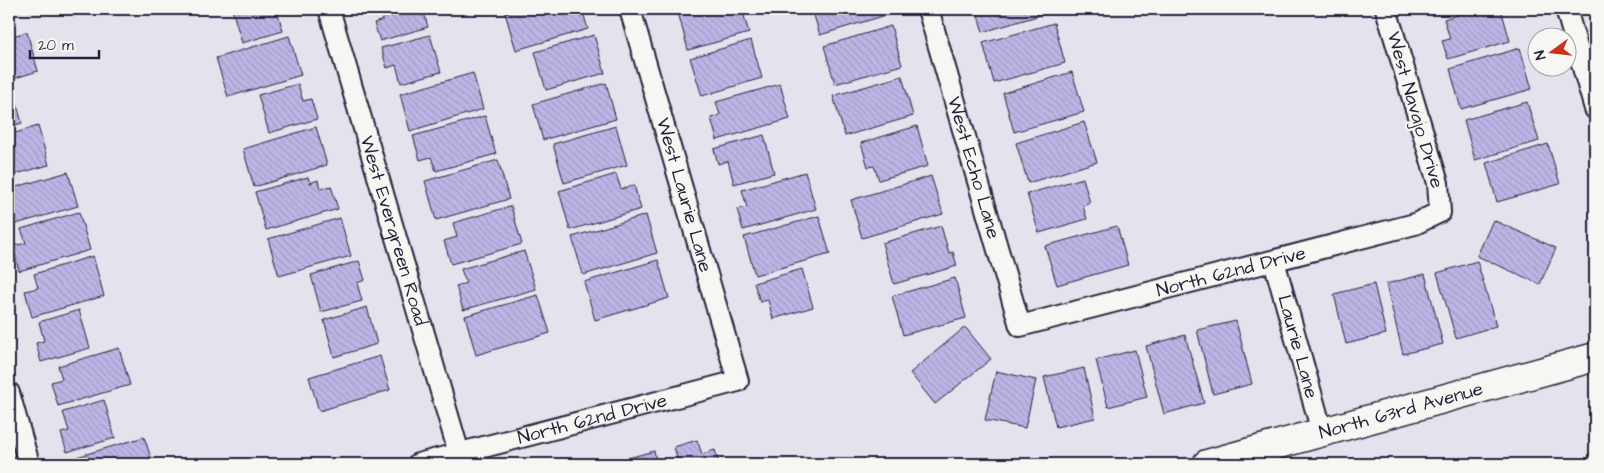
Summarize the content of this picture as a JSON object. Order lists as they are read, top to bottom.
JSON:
{
  "streets": {
    "street": [
      "West Navajo Drive",
      "West Echo Lane",
      "West Laurie Lane",
      "West Evergreen Road",
      "North 62nd Drive",
      "Laurie Lane",
      "North 63rd Avenue"
    ]
  },
  "crossings": [
    ["West Navajo Drive", "North 62nd Drive"],
    ["West Echo Lane", "North 62nd Drive"],
    ["West Laurie Lane", "North 62nd Drive"],
    ["West Evergreen Road", "North 62nd Drive"],
    ["North 62nd Drive", "Laurie Lane"],
    ["Laurie Lane", "North 63rd Avenue"]
  ],
  "scale_bar": "20 m",
  "north": "left"
}
